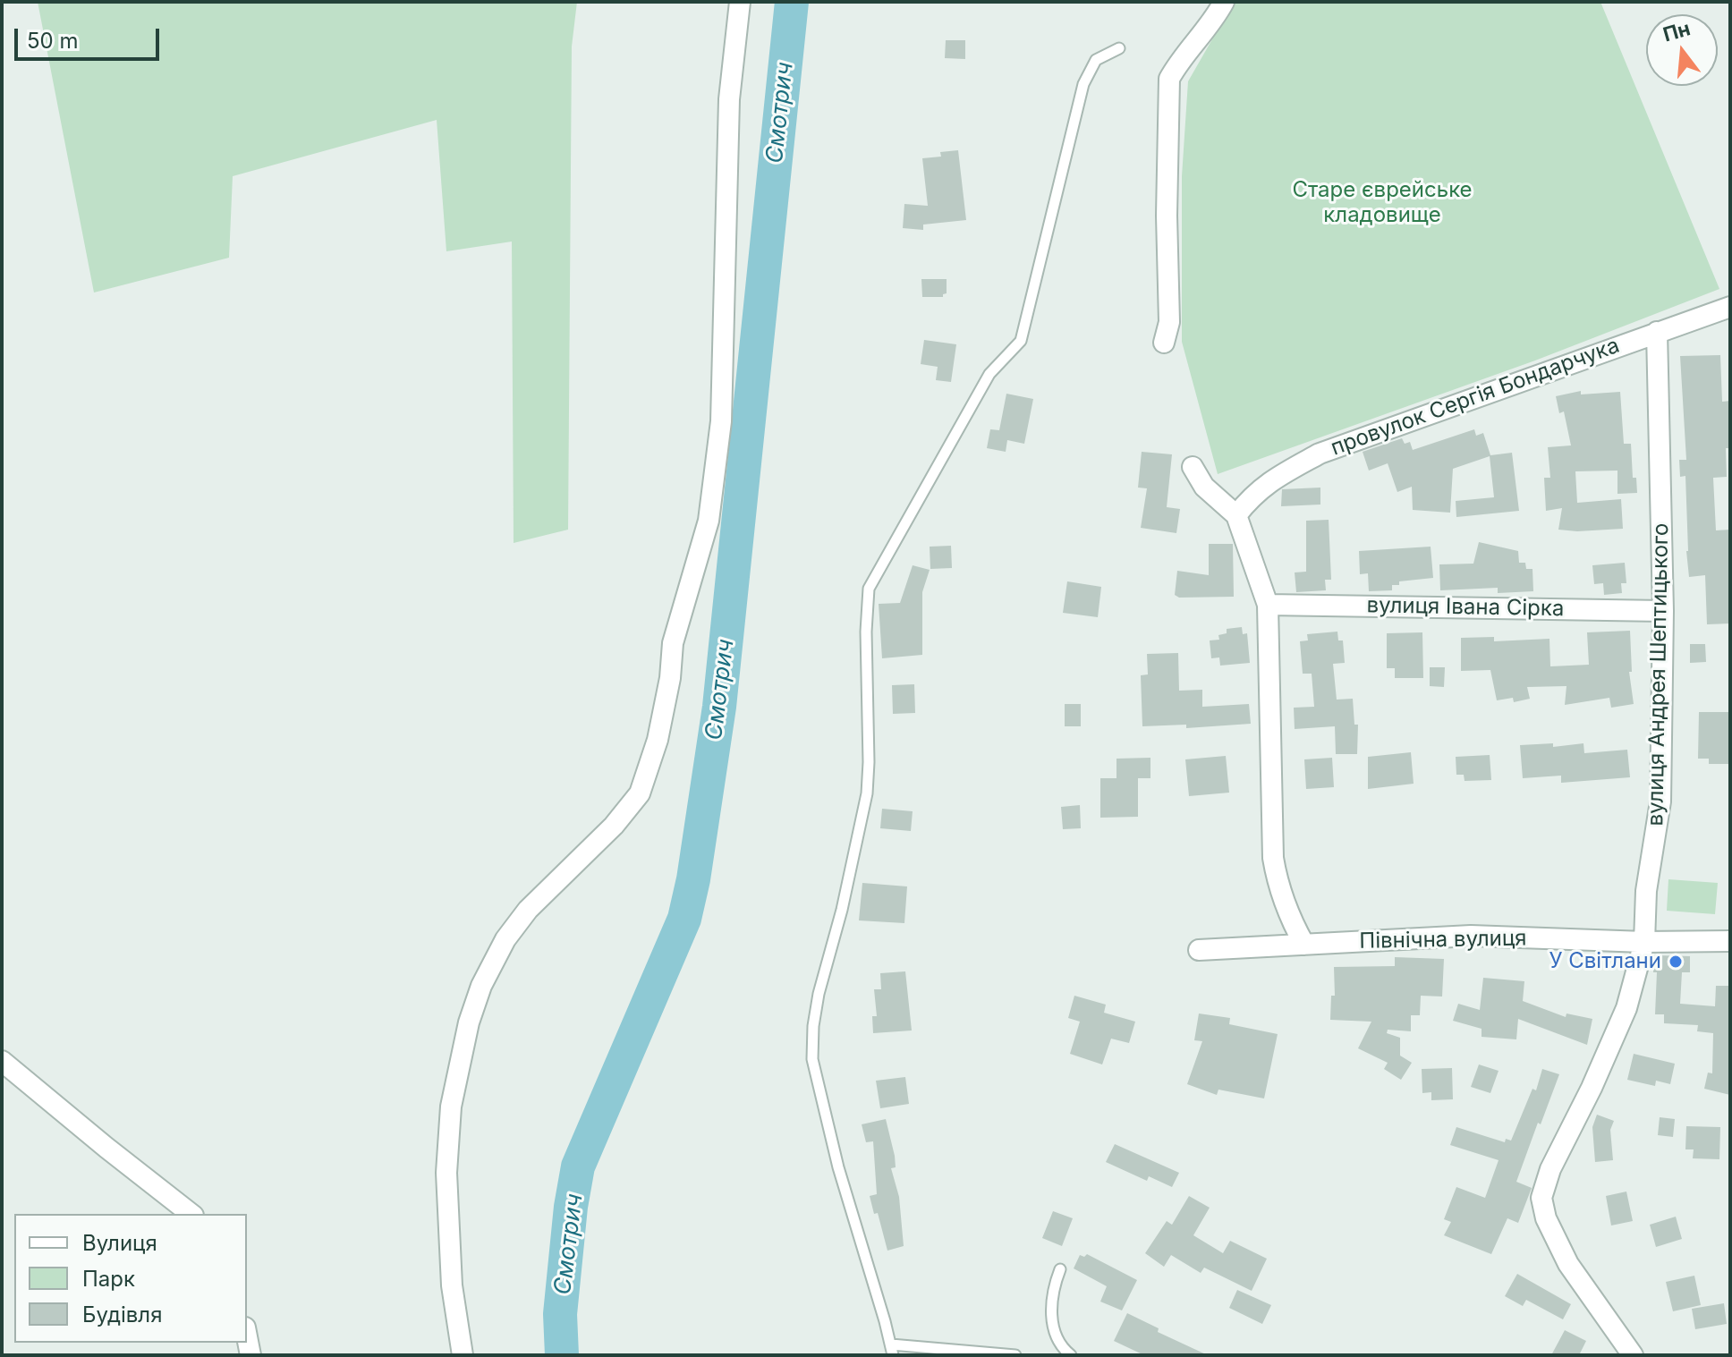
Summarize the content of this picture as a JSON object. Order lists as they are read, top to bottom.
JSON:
{
  "streets": {
    "street": [
      "провулок Сергія Бондарчука",
      "вулиця Івана Сірка",
      "вулиця Андрея Шептицького",
      "Північна вулиця"
    ]
  },
  "crossings": [
    ["провулок Сергія Бондарчука", "вулиця Андрея Шептицького"],
    ["вулиця Івана Сірка", "вулиця Андрея Шептицького"],
    ["вулиця Андрея Шептицького", "Північна вулиця"]
  ],
  "water": ["Смотрич"],
  "parks": ["Старе єврейське кладовище"],
  "places": ["У Світлани"],
  "legend": ["Вулиця", "Парк", "Будівля"],
  "scale_bar": "50 m",
  "north": "top"
}
